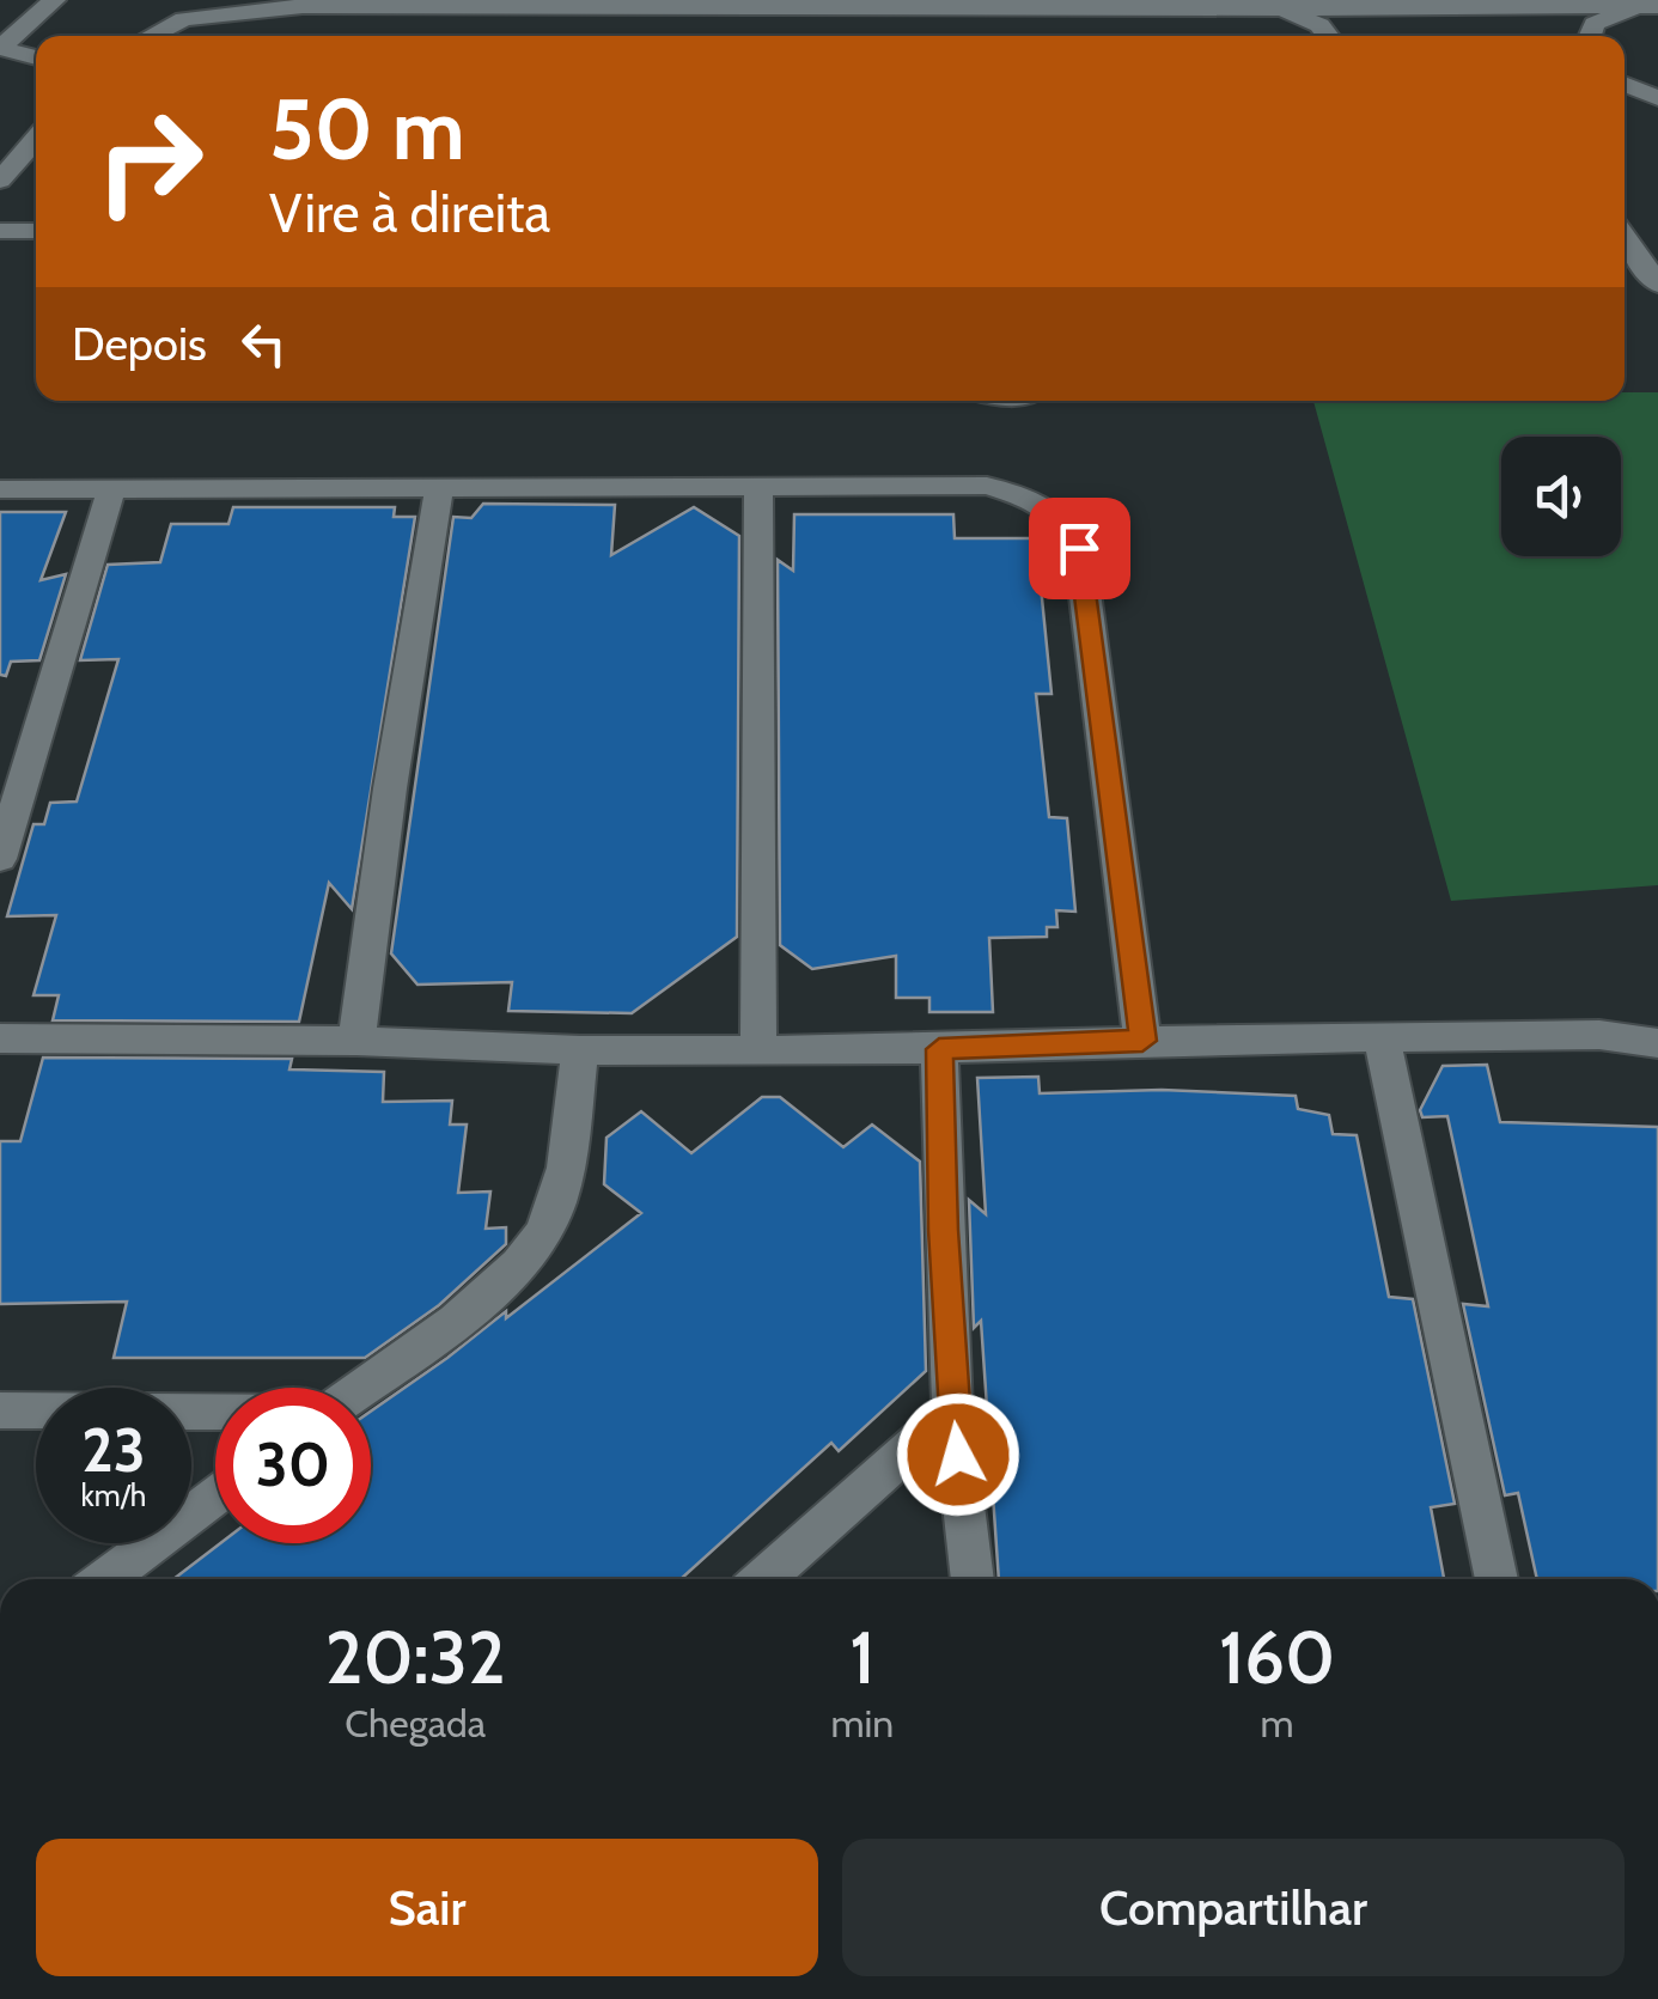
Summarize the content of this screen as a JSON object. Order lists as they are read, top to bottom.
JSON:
{
  "page": {
    "turn": ["50 m", "Vire à direita"],
    "then": "Depois",
    "speed": "23 km/h",
    "limit": "30",
    "eta": [
      "20:32",
      "Chegada",
      "1",
      "min",
      "160",
      "m"
    ],
    "buttons": ["Sair", "Compartilhar"]
  }
}
